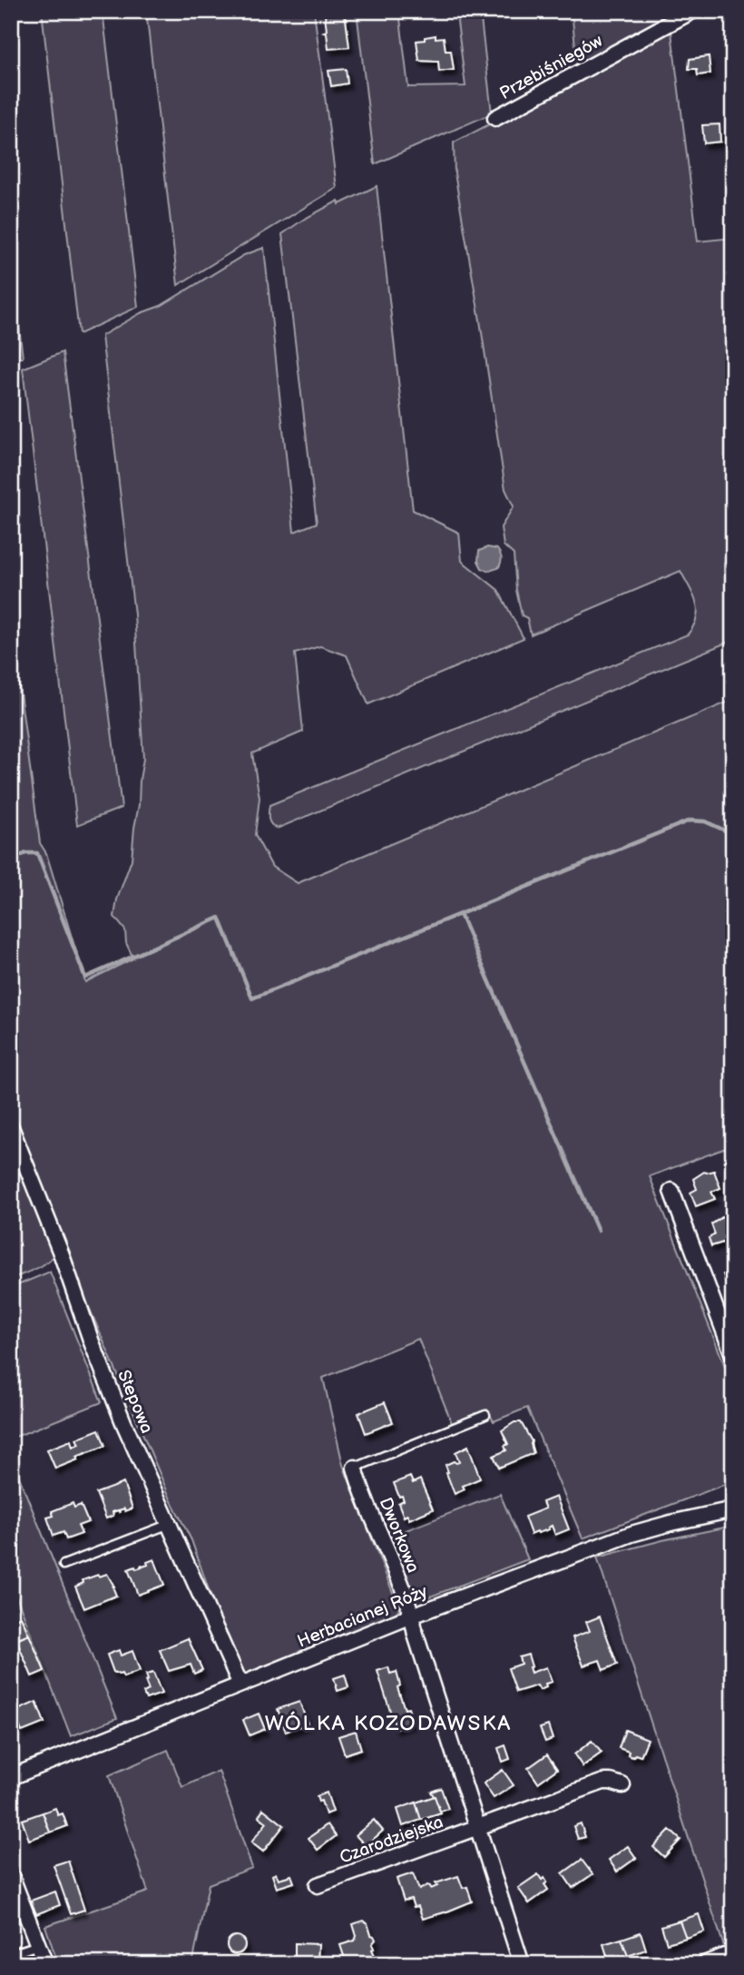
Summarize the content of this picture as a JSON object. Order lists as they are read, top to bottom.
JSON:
{
  "streets": {
    "street": [
      "Przebiśniegów",
      "Stepowa",
      "Dworkowa",
      "Herbacianej Róży",
      "Czarodziejska"
    ]
  },
  "crossings": [
    ["Stepowa", "Herbacianej Róży"],
    ["Dworkowa", "Herbacianej Róży"]
  ],
  "districts": ["WÓLKA KOZODAWSKA"]
}
